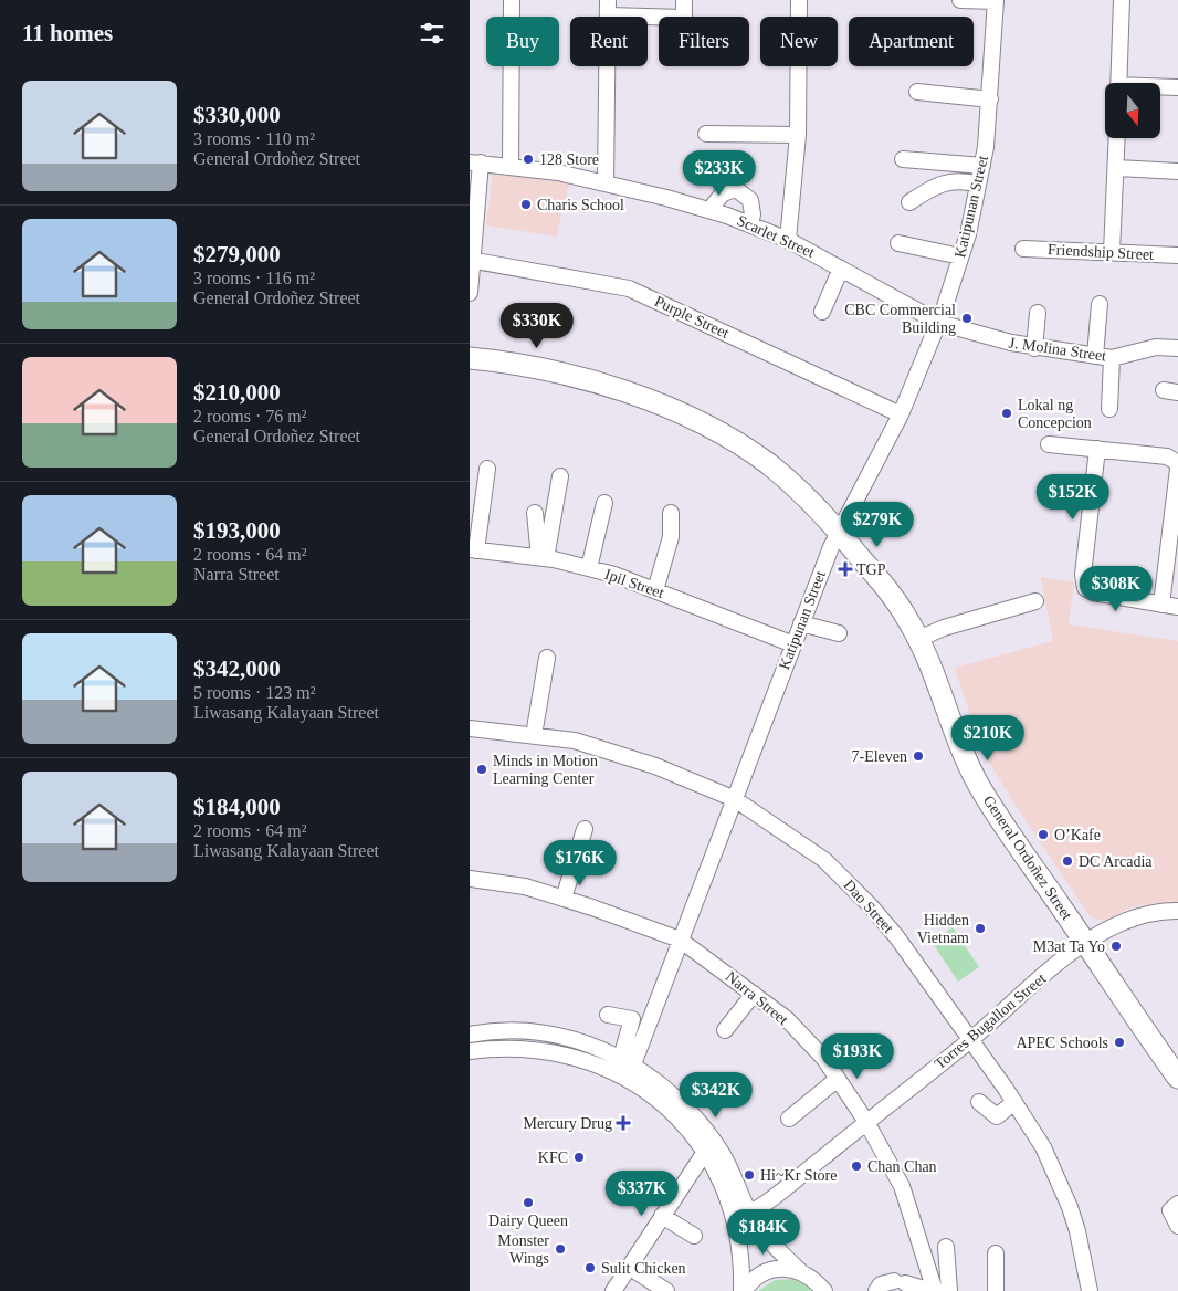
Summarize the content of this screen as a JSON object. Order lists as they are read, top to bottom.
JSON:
{
  "streets": {
    "main road": ["General Ordoñez Street"],
    "street": [
      "Katipunan Street",
      "Scarlet Street",
      "Friendship Street",
      "Purple Street",
      "J. Molina Street",
      "Ipil Street",
      "Dao Street",
      "Narra Street",
      "Torres Bugallon Street"
    ]
  },
  "crossings": [
    ["Katipunan Street", "Scarlet Street"],
    ["Katipunan Street", "Purple Street"],
    ["Katipunan Street", "J. Molina Street"],
    ["Katipunan Street", "Ipil Street"],
    ["Katipunan Street", "General Ordoñez Street"],
    ["Katipunan Street", "Dao Street"],
    ["Katipunan Street", "Narra Street"],
    ["Scarlet Street", "J. Molina Street"],
    ["General Ordoñez Street", "Torres Bugallon Street"],
    ["Dao Street", "Torres Bugallon Street"],
    ["Narra Street", "Torres Bugallon Street"]
  ],
  "places": {
    "other": [
      "128 Store",
      "Charis School",
      "CBC Commercial Building",
      "Lokal ng Concepcion",
      "7-Eleven",
      "Minds in Motion Learning Center",
      "O’Kafe",
      "DC Arcadia",
      "Hidden Vietnam",
      "M3at Ta Yo",
      "APEC Schools",
      "KFC",
      "Chan Chan",
      "Hi~Kr Store",
      "Dairy Queen",
      "Monster Wings",
      "Sulit Chicken"
    ],
    "health": ["TGP", "Mercury Drug"]
  },
  "north": "bottom",
  "page": {
    "heading": "11 homes",
    "chip": [
      "Buy",
      "Rent",
      "Filters",
      "New",
      "Apartment"
    ],
    "list": [
      {
        "name": "$330,000",
        "note": "3 rooms · 110 m² · General Ordoñez Street"
      },
      {
        "name": "$279,000",
        "note": "3 rooms · 116 m² · General Ordoñez Street"
      },
      {
        "name": "$210,000",
        "note": "2 rooms · 76 m² · General Ordoñez Street"
      },
      {
        "name": "$193,000",
        "note": "2 rooms · 64 m² · Narra Street"
      },
      {
        "name": "$342,000",
        "note": "5 rooms · 123 m² · Liwasang Kalayaan Street"
      },
      {
        "name": "$184,000",
        "note": "2 rooms · 64 m² · Liwasang Kalayaan Street"
      }
    ],
    "price": [
      "$233K",
      "$330K",
      "$152K",
      "$279K",
      "$308K",
      "$210K",
      "$176K",
      "$193K",
      "$342K",
      "$337K",
      "$184K"
    ]
  }
}
